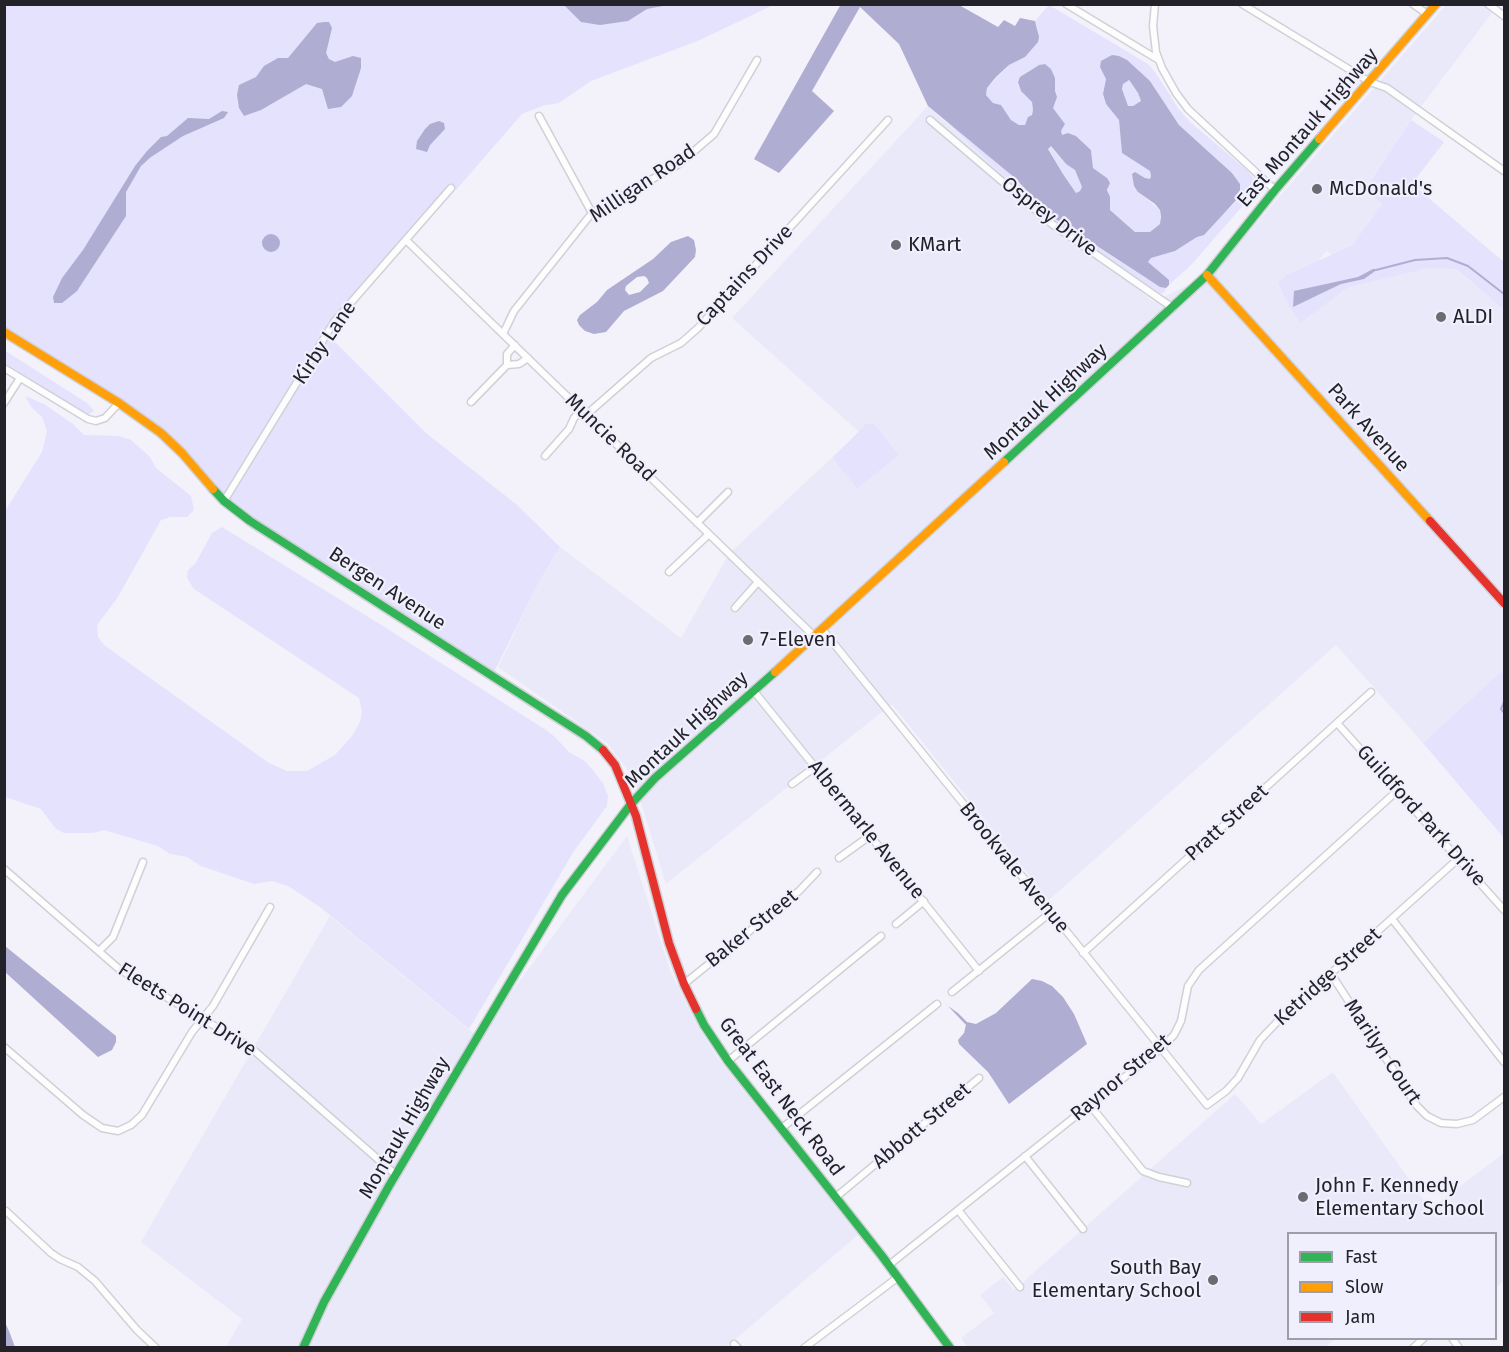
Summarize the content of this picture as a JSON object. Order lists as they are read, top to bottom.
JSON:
{
  "streets": {
    "main road": [
      "East Montauk Highway",
      "Montauk Highway",
      "Park Avenue",
      "Bergen Avenue",
      "Great East Neck Road"
    ],
    "street": [
      "Milligan Road",
      "Osprey Drive",
      "Captains Drive",
      "Kirby Lane",
      "Muncie Road",
      "Guildford Park Drive",
      "Pratt Street",
      "Albermarle Avenue",
      "Brookvale Avenue",
      "Baker Street",
      "Ketridge Street",
      "Fleets Point Drive",
      "Marilyn Court",
      "Raynor Street",
      "Abbott Street"
    ]
  },
  "crossings": [
    ["East Montauk Highway", "Montauk Highway"],
    ["East Montauk Highway", "Park Avenue"],
    ["Milligan Road", "Muncie Road"],
    ["Osprey Drive", "Montauk Highway"],
    ["Captains Drive", "Muncie Road"],
    ["Kirby Lane", "Muncie Road"],
    ["Kirby Lane", "Bergen Avenue"],
    ["Montauk Highway", "Park Avenue"],
    ["Montauk Highway", "Muncie Road"],
    ["Montauk Highway", "Bergen Avenue"],
    ["Montauk Highway", "Albermarle Avenue"],
    ["Montauk Highway", "Brookvale Avenue"],
    ["Montauk Highway", "Fleets Point Drive"],
    ["Montauk Highway", "Great East Neck Road"],
    ["Bergen Avenue", "Great East Neck Road"],
    ["Guildford Park Drive", "Pratt Street"],
    ["Guildford Park Drive", "Ketridge Street"],
    ["Guildford Park Drive", "Raynor Street"],
    ["Pratt Street", "Brookvale Avenue"],
    ["Brookvale Avenue", "Ketridge Street"],
    ["Brookvale Avenue", "Raynor Street"],
    ["Baker Street", "Great East Neck Road"],
    ["Ketridge Street", "Marilyn Court"],
    ["Raynor Street", "Great East Neck Road"],
    ["Great East Neck Road", "Abbott Street"]
  ],
  "places": [
    "McDonald's",
    "KMart",
    "ALDI",
    "7-Eleven",
    "John F. Kennedy Elementary School",
    "South Bay Elementary School"
  ],
  "legend": ["Fast", "Slow", "Jam"]
}
